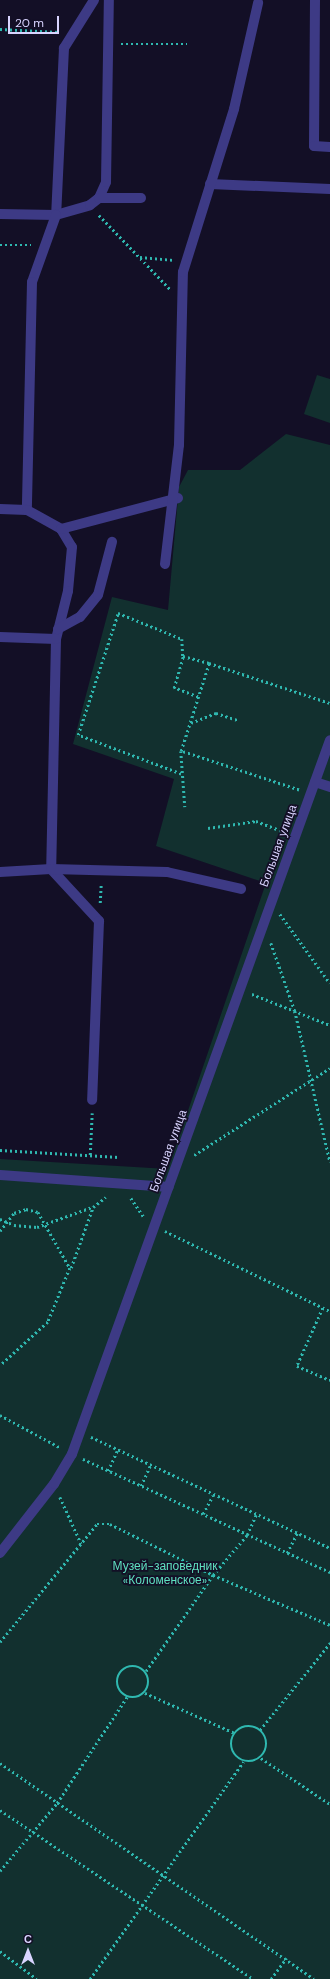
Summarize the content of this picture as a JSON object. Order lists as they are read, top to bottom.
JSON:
{
  "streets": {
    "street": ["Большая улица"]
  },
  "parks": ["Музей-заповедник «Коломенское»"],
  "scale_bar": "20 m",
  "north": "top"
}
